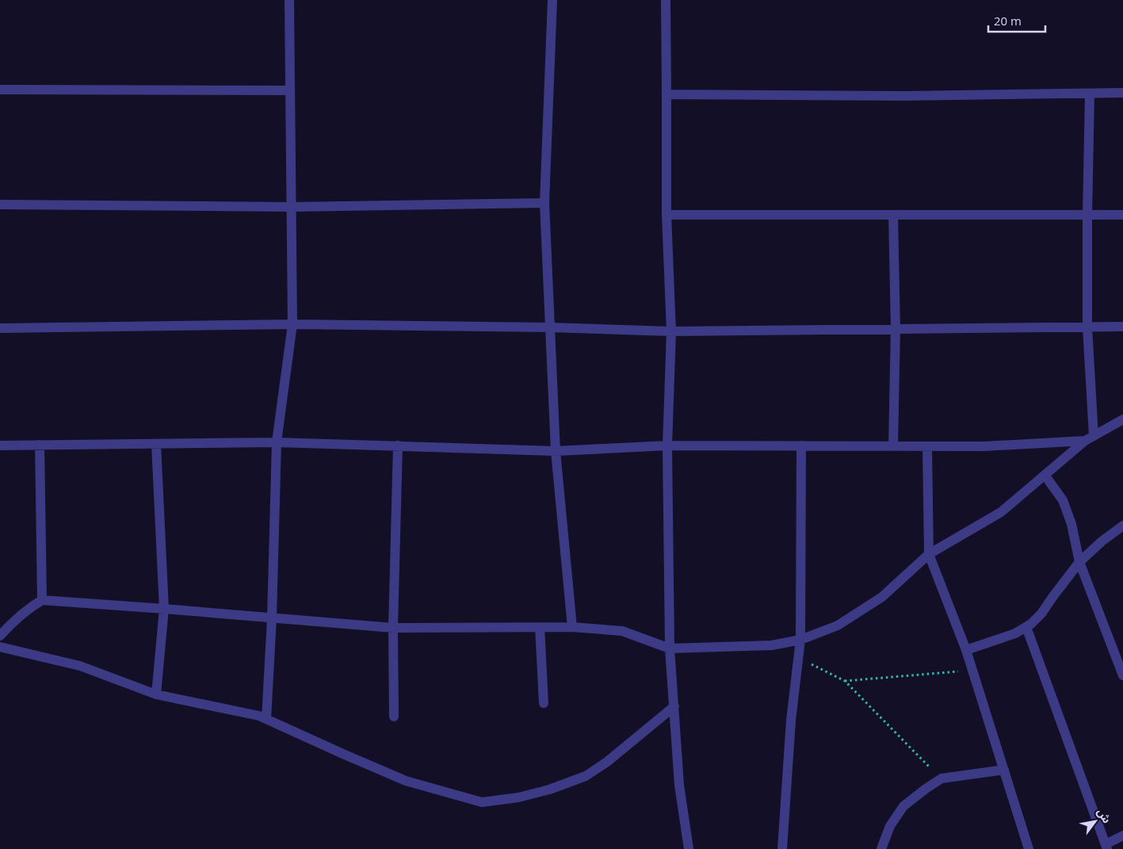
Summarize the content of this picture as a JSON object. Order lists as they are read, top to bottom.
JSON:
{
  "scale_bar": "20 m",
  "north": "top right"
}
